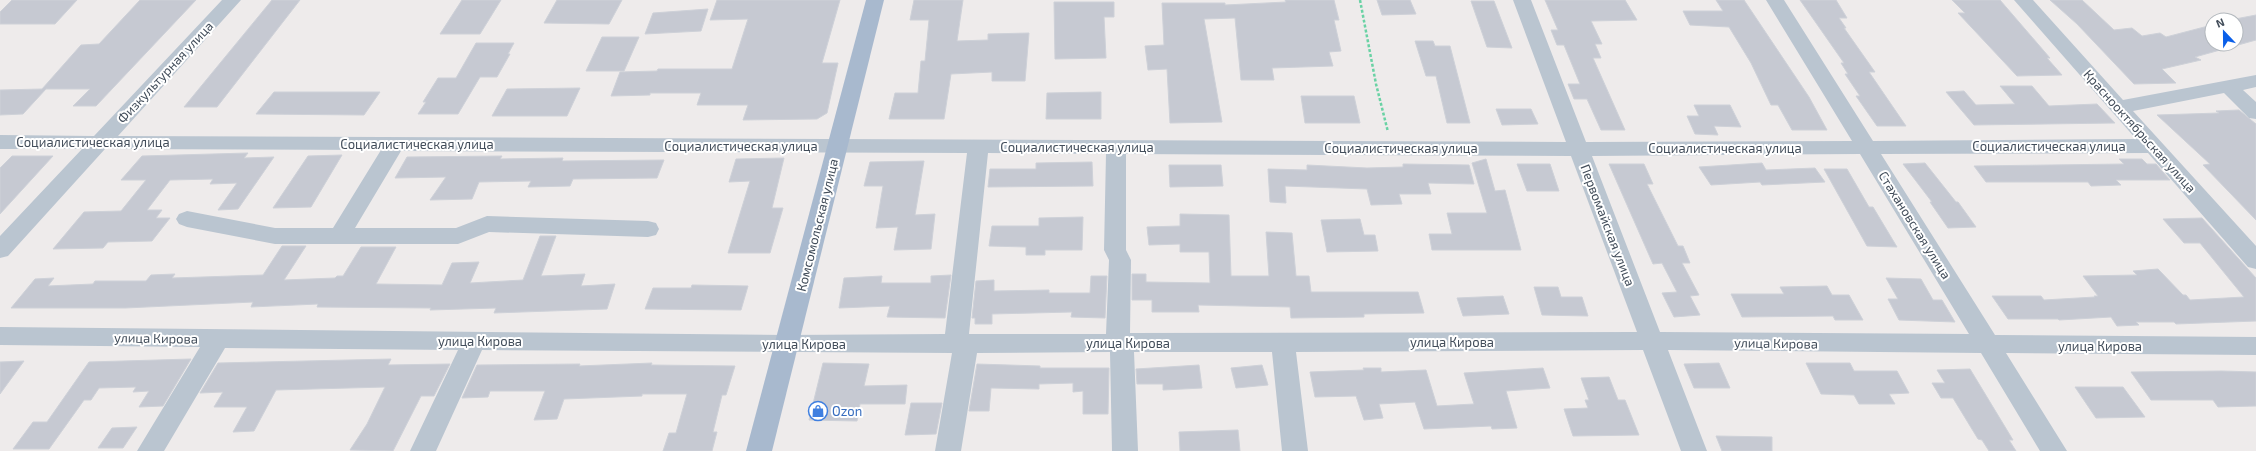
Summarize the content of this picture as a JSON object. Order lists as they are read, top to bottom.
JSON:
{
  "streets": {
    "main road": ["Комсомольская улица"],
    "street": [
      "Физкультурная улица",
      "Краснооктябрьская улица",
      "Социалистическая улица",
      "Первомайская улица",
      "Стахановская улица",
      "улица Кирова"
    ]
  },
  "crossings": [
    ["Физкультурная улица", "Социалистическая улица"],
    ["Краснооктябрьская улица", "Социалистическая улица"],
    ["Социалистическая улица", "Комсомольская улица"],
    ["Социалистическая улица", "Первомайская улица"],
    ["Социалистическая улица", "Стахановская улица"],
    ["Комсомольская улица", "улица Кирова"],
    ["Первомайская улица", "улица Кирова"],
    ["Стахановская улица", "улица Кирова"]
  ],
  "places": {
    "shop": ["Ozon"]
  },
  "north": "top"
}
